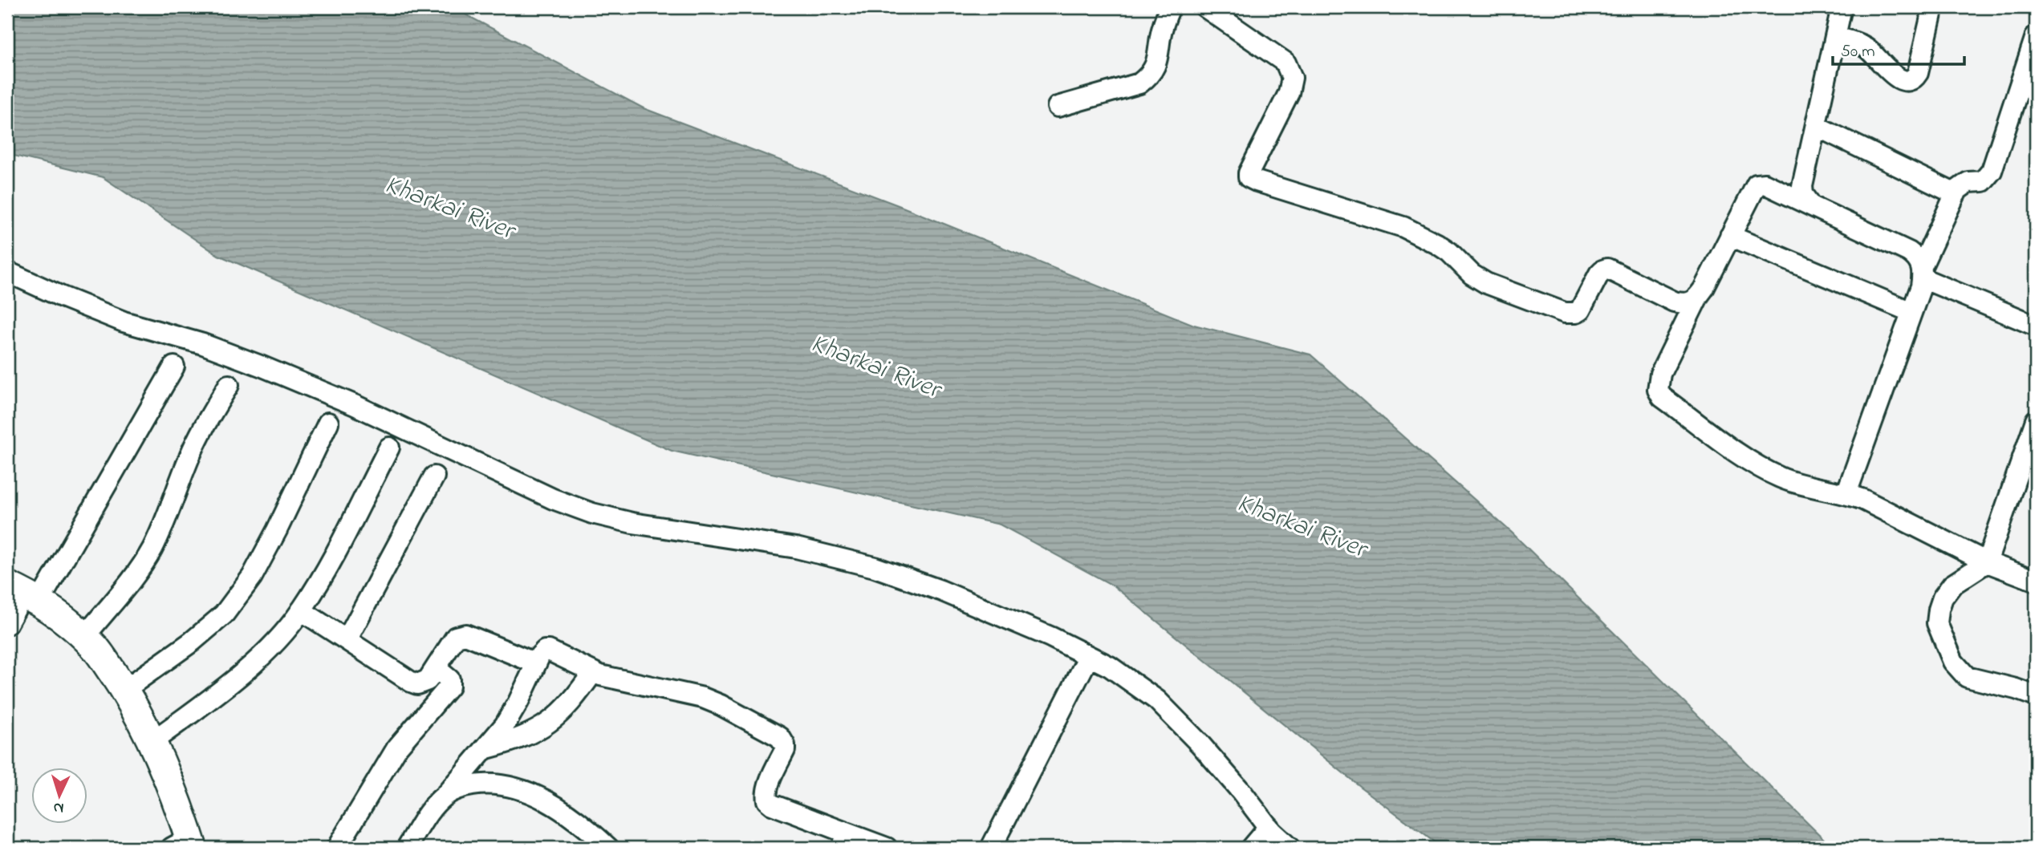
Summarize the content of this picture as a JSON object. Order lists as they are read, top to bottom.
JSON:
{
  "water": ["Kharkai River"],
  "scale_bar": "50 m",
  "north": "bottom"
}
